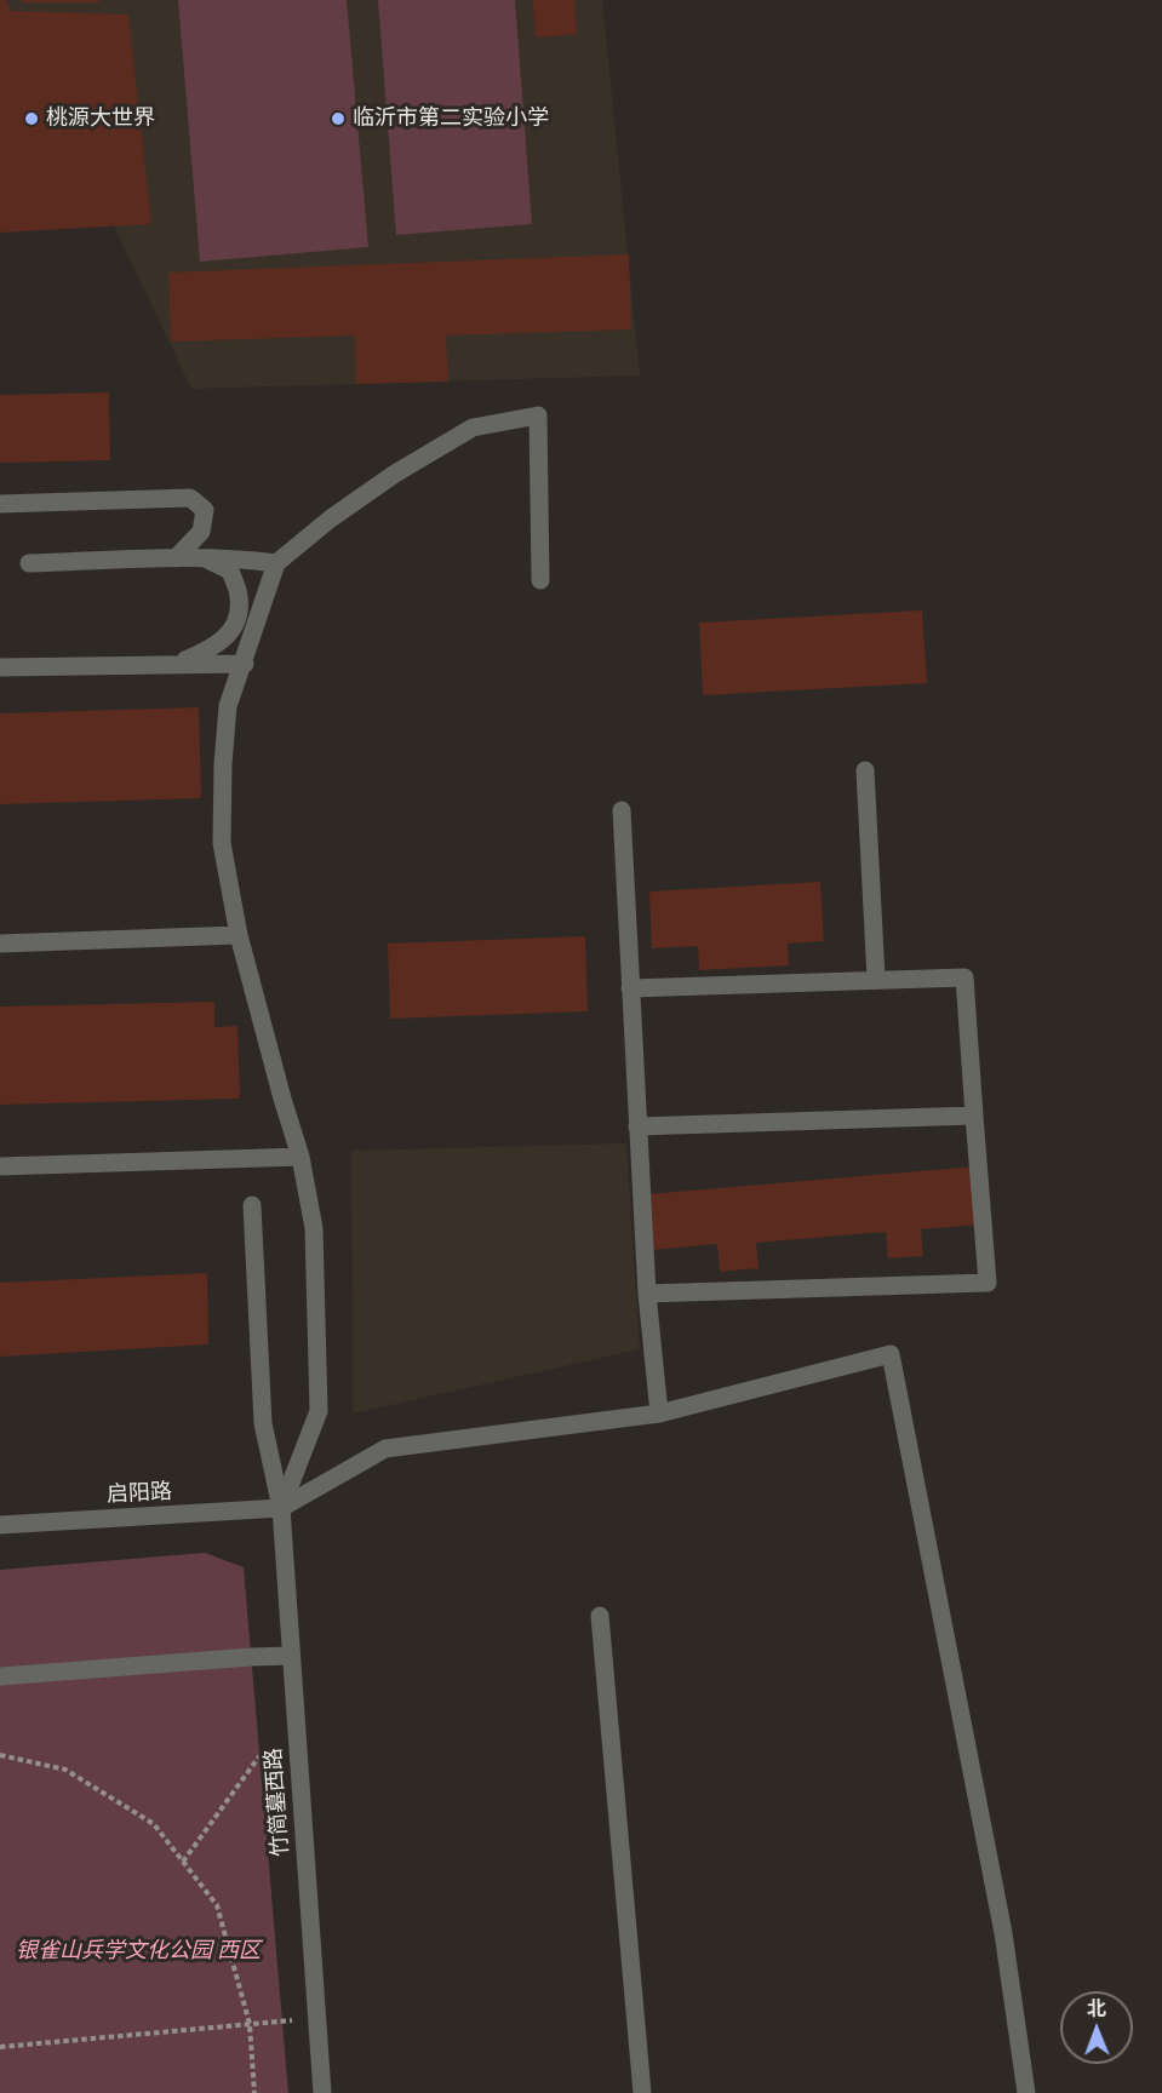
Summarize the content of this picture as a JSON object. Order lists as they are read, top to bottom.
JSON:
{
  "streets": {
    "street": ["启阳路", "竹简墓西路"]
  },
  "crossings": [
    ["启阳路", "竹简墓西路"]
  ],
  "parks": ["银雀山兵学文化公园 西区"],
  "places": ["桃源大世界", "临沂市第二实验小学"],
  "north": "top"
}
